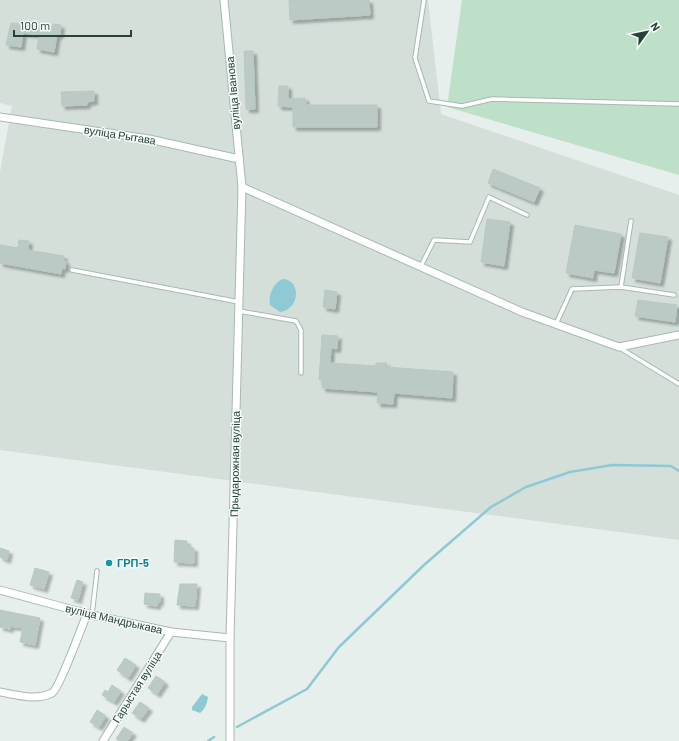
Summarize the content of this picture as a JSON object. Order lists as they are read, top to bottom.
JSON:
{
  "streets": {
    "street": [
      "вуліца Іванова",
      "вуліца Рытава",
      "Прыдарожная вуліца",
      "вуліца Мандрыкава",
      "Гарыстая вуліца"
    ]
  },
  "crossings": [
    ["вуліца Іванова", "вуліца Рытава"],
    ["вуліца Іванова", "Прыдарожная вуліца"],
    ["Прыдарожная вуліца", "вуліца Мандрыкава"],
    ["вуліца Мандрыкава", "Гарыстая вуліца"]
  ],
  "places": ["ГРП-5"],
  "scale_bar": "100 m",
  "north": "top right"
}
